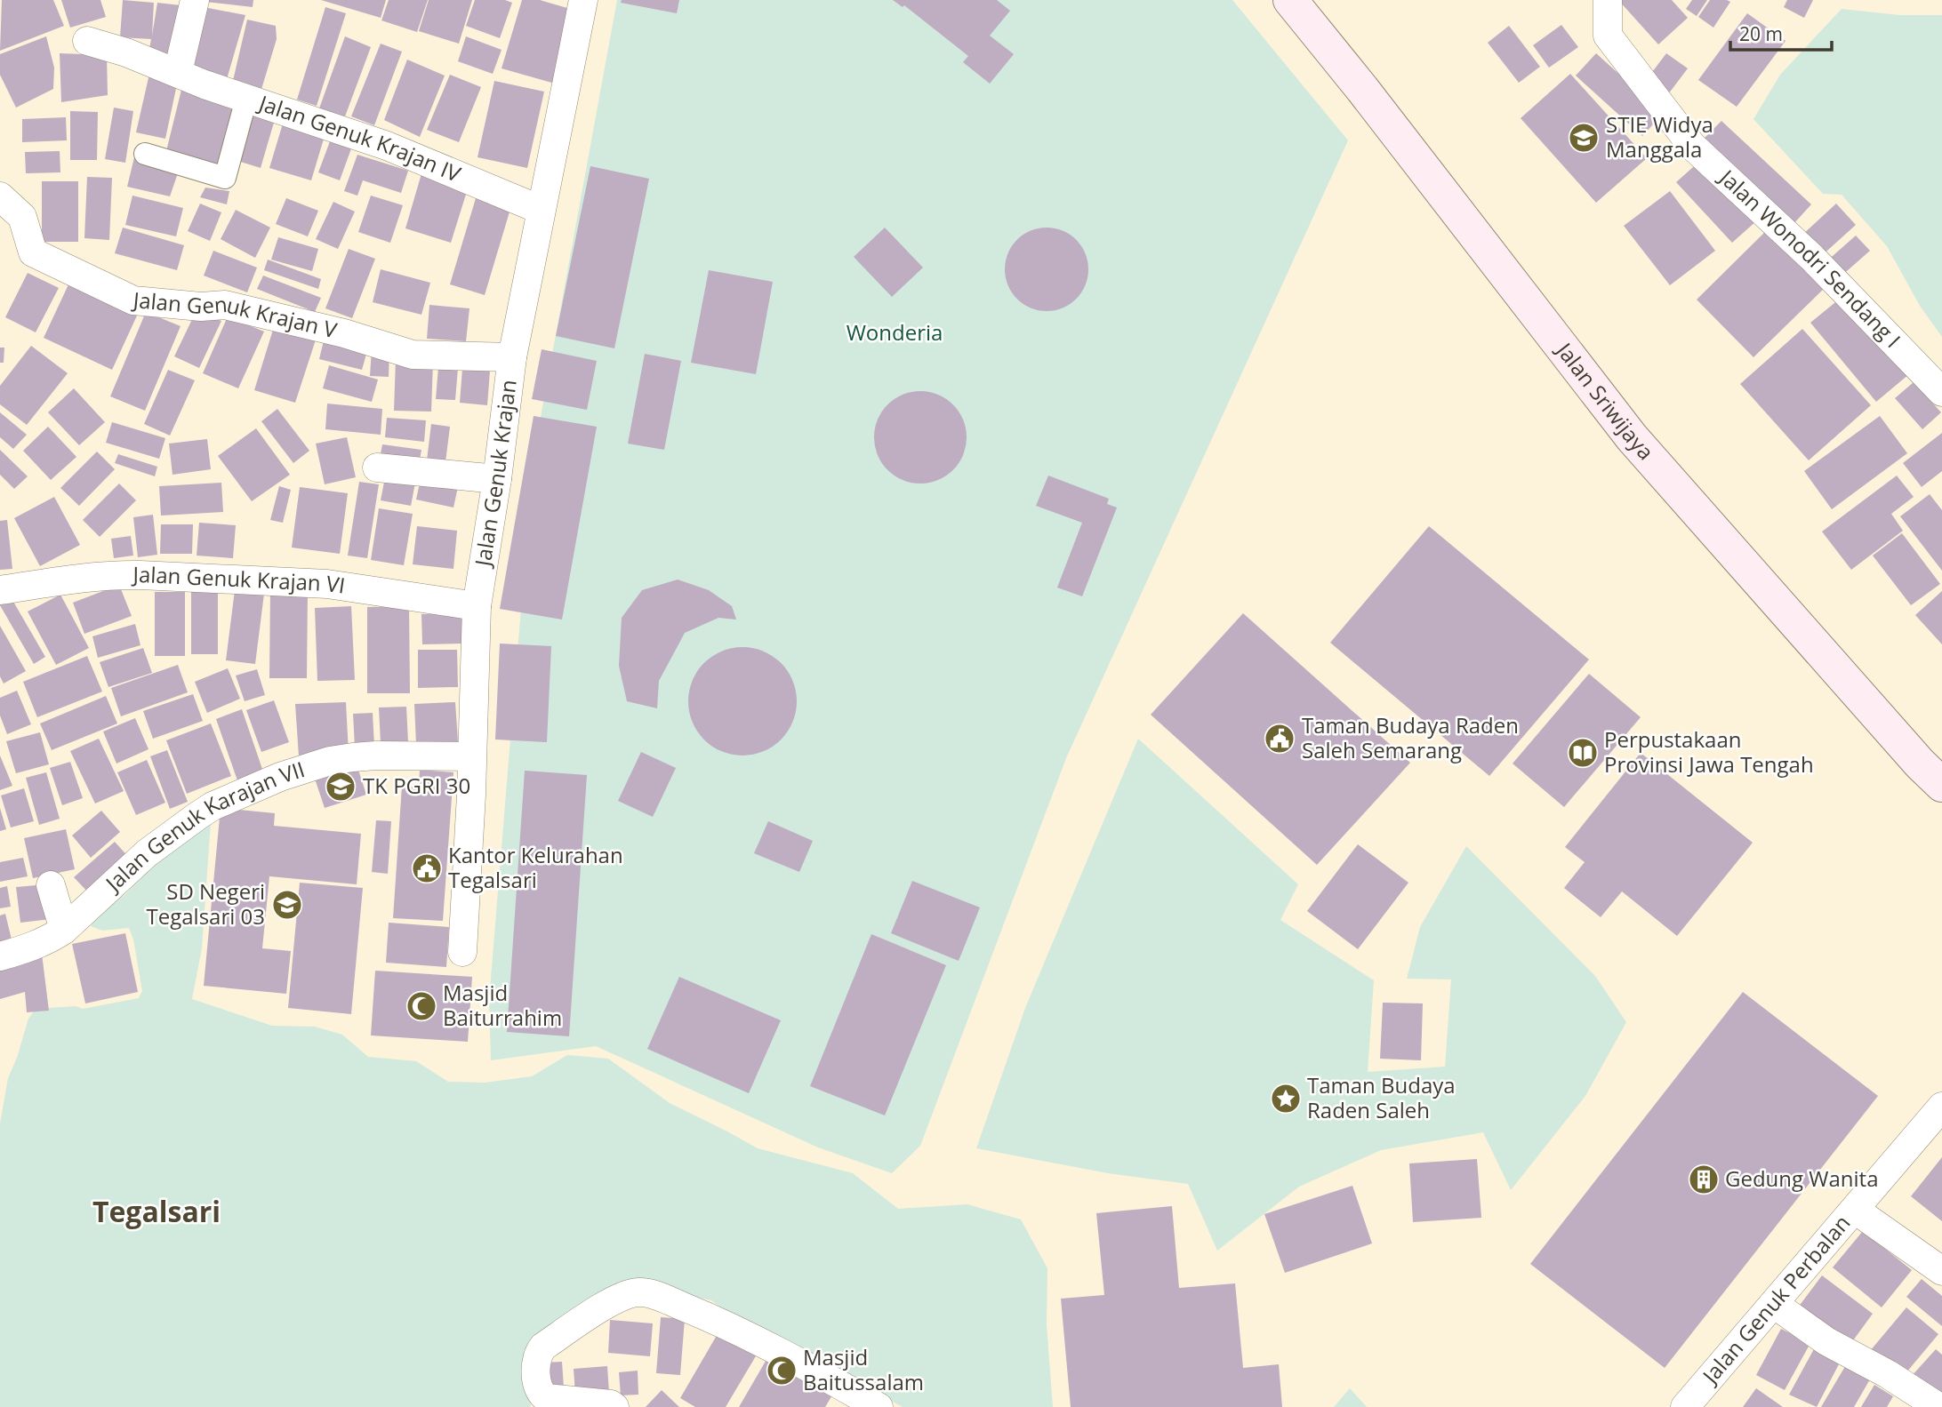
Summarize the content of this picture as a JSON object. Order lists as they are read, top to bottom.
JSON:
{
  "streets": {
    "main road": ["Jalan Sriwijaya"],
    "street": [
      "Jalan Genuk Krajan IV",
      "Jalan Wonodri Sendang I",
      "Jalan Genuk Krajan V",
      "Jalan Genuk Krajan",
      "Jalan Genuk Krajan VI",
      "Jalan Genuk Karajan VII",
      "Jalan Genuk Perbalan"
    ]
  },
  "crossings": [
    ["Jalan Genuk Krajan IV", "Jalan Genuk Krajan"],
    ["Jalan Genuk Krajan V", "Jalan Genuk Krajan"],
    ["Jalan Genuk Krajan", "Jalan Genuk Krajan VI"],
    ["Jalan Genuk Krajan", "Jalan Genuk Karajan VII"]
  ],
  "districts": ["Tegalsari"],
  "parks": ["Wonderia"],
  "places": {
    "school or university": ["STIE Widya Manggala", "TK PGRI 30", "SD Negeri Tegalsari 03"],
    "public building": ["Taman Budaya Raden Saleh Semarang", "Kantor Kelurahan Tegalsari"],
    "library": ["Perpustakaan Provinsi Jawa Tengah"],
    "mosque": ["Masjid Baiturrahim", "Masjid Baitussalam"],
    "place": ["Taman Budaya Raden Saleh"],
    "building": ["Gedung Wanita"]
  },
  "scale_bar": "20 m"
}
